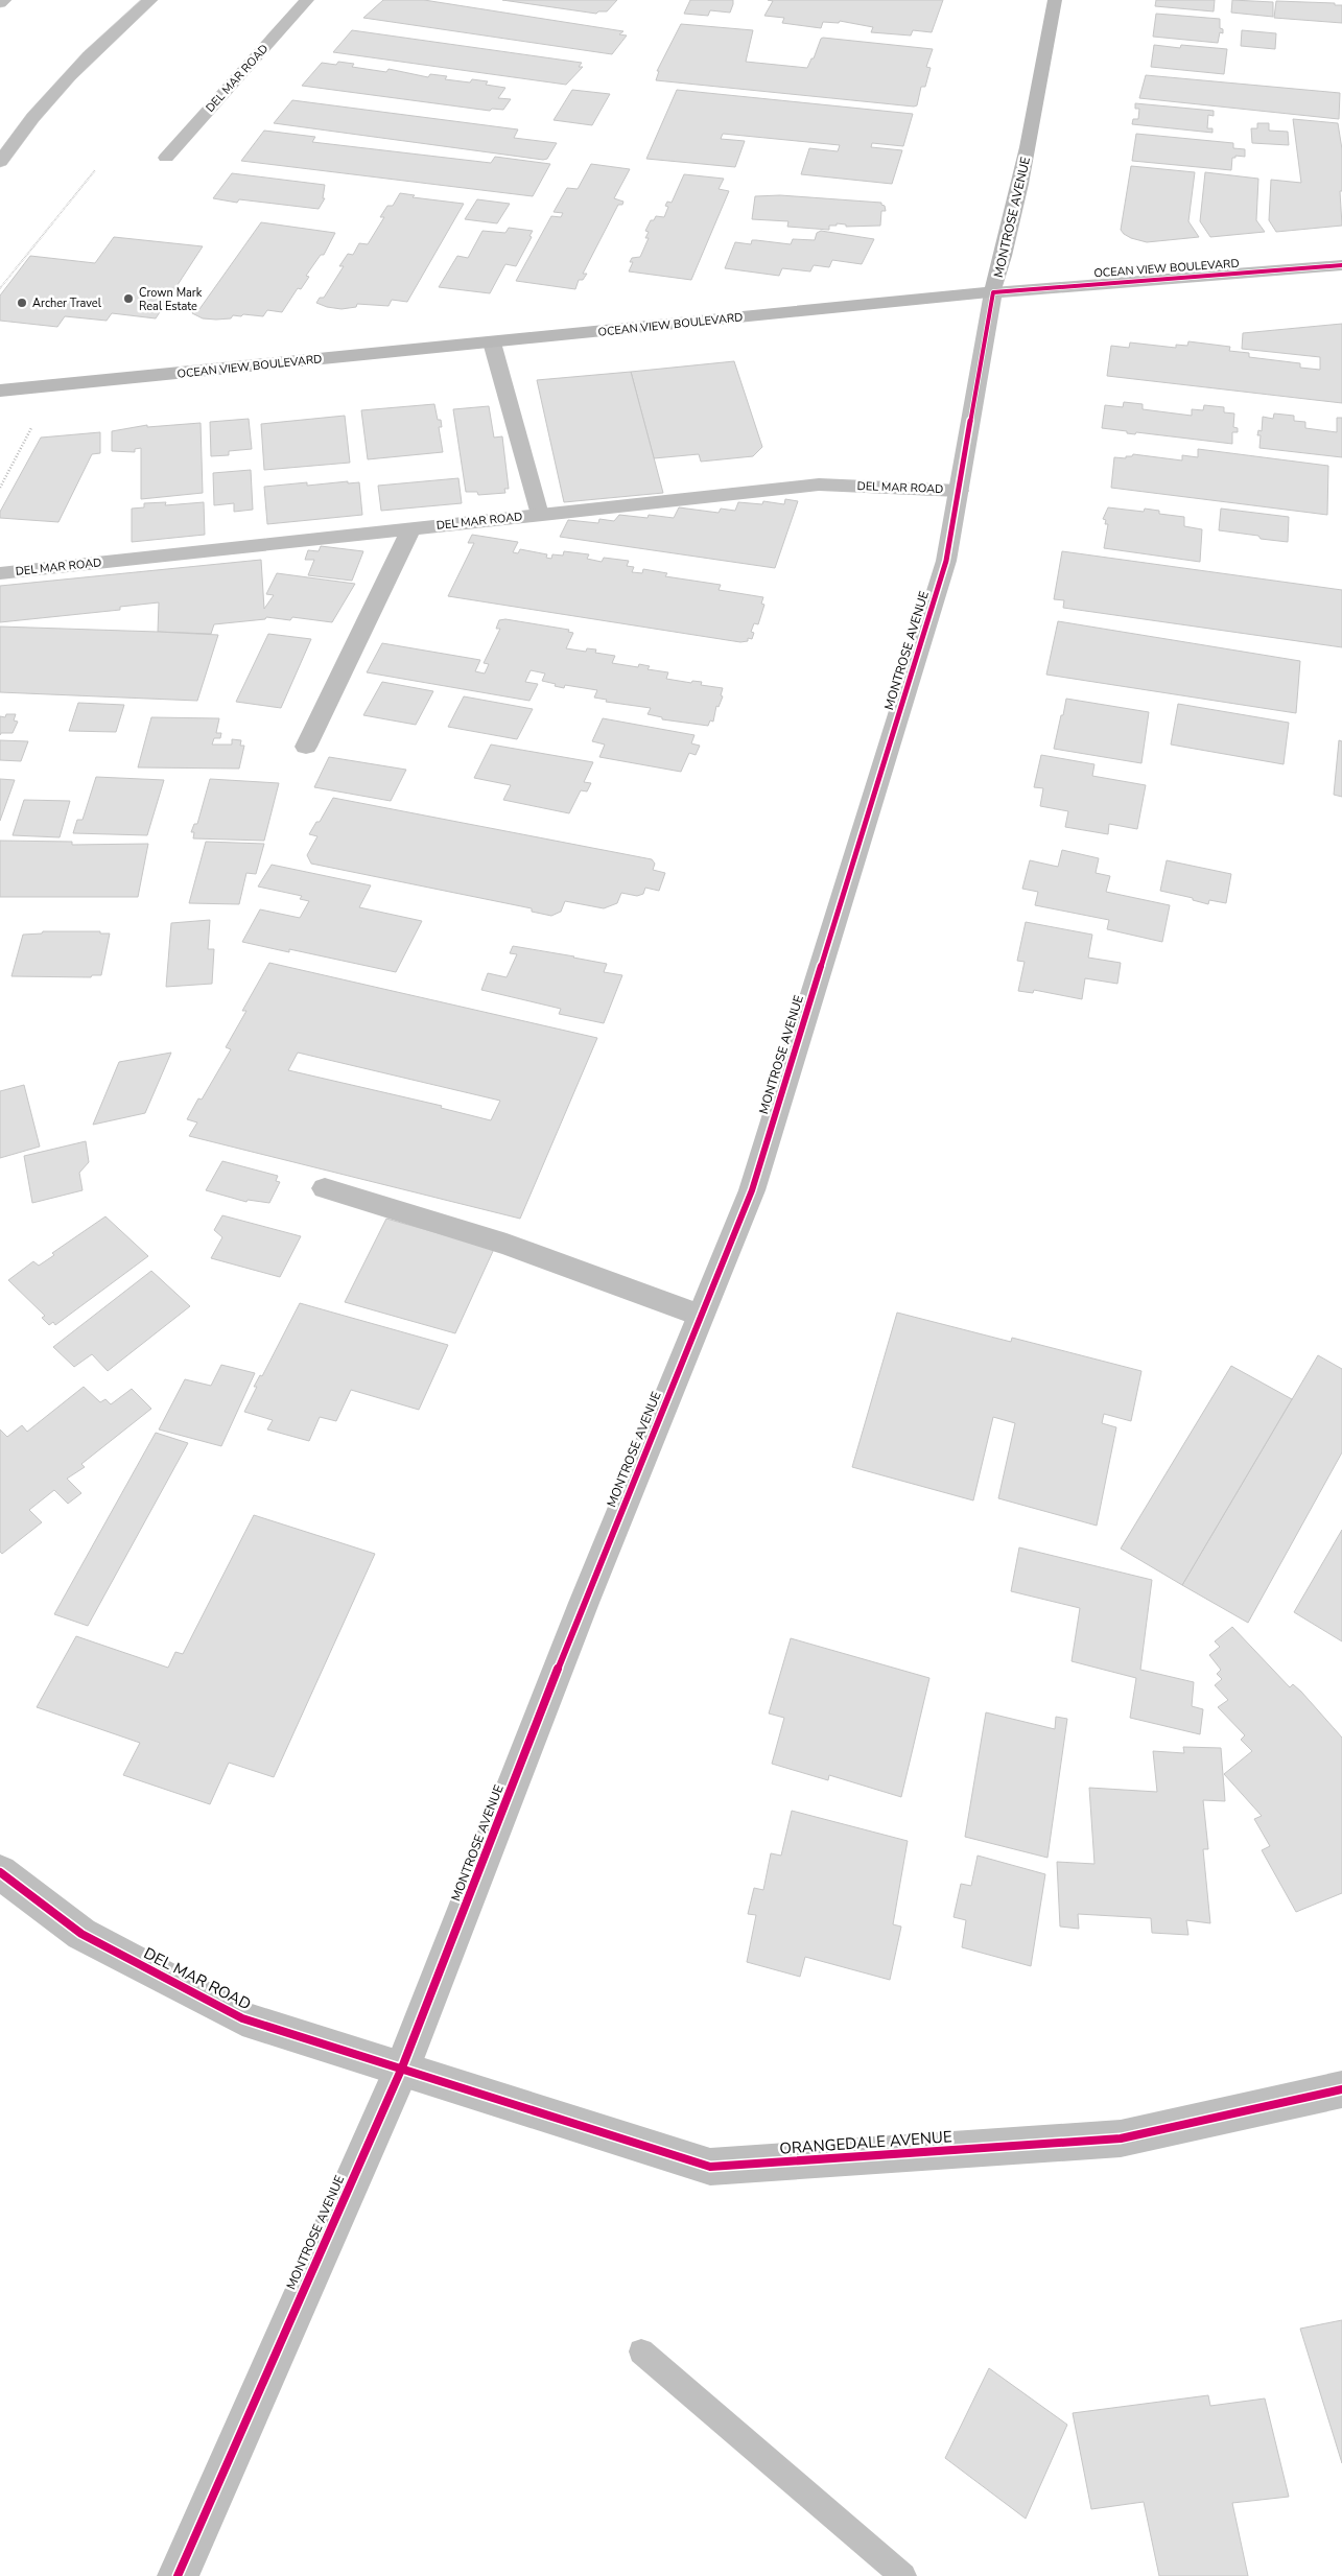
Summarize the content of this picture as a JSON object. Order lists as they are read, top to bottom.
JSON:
{
  "streets": {
    "main road": [
      "DEL MAR ROAD",
      "MONTROSE AVENUE",
      "OCEAN VIEW BOULEVARD",
      "ORANGEDALE AVENUE"
    ]
  },
  "crossings": [
    ["DEL MAR ROAD", "MONTROSE AVENUE"],
    ["DEL MAR ROAD", "ORANGEDALE AVENUE"],
    ["MONTROSE AVENUE", "OCEAN VIEW BOULEVARD"],
    ["MONTROSE AVENUE", "ORANGEDALE AVENUE"]
  ],
  "places": ["Crown Mark Real Estate", "Archer Travel"]
}
